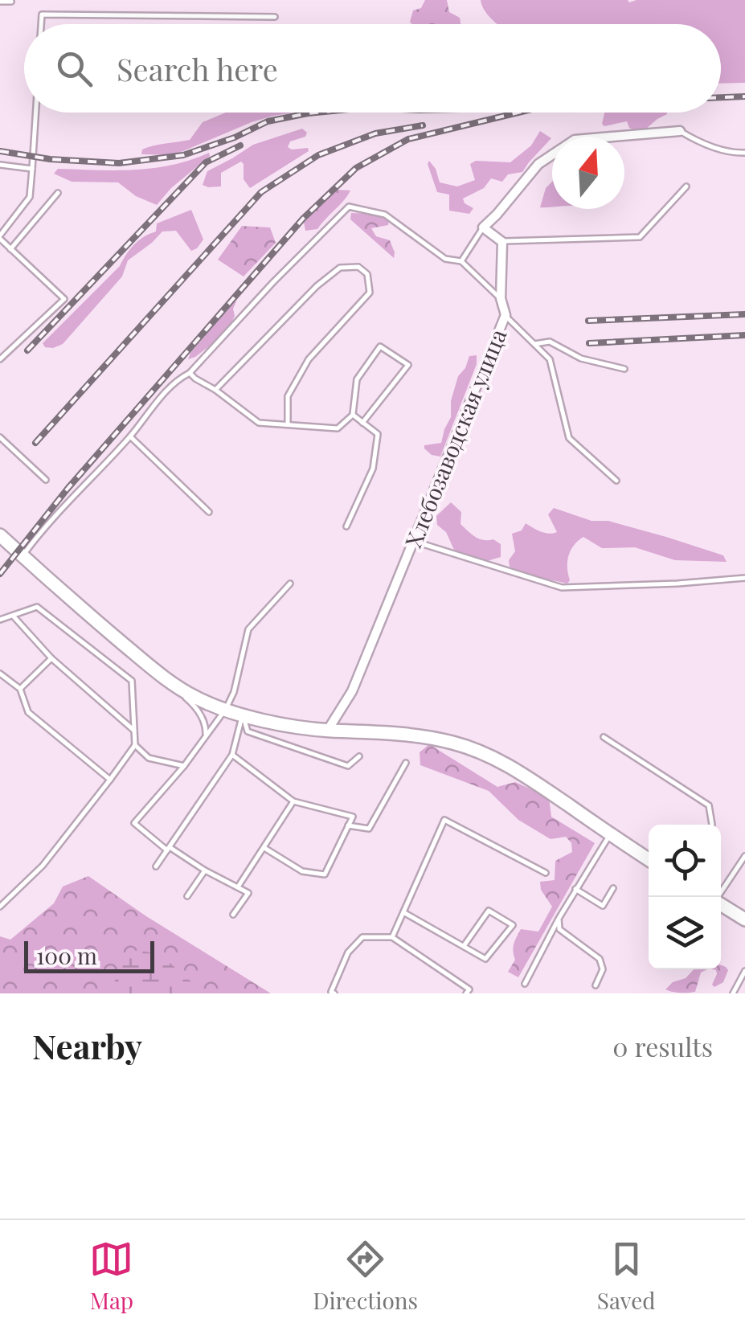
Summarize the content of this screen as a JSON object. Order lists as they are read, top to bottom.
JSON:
{
  "streets": {
    "street": ["Хлебозаводская улица"]
  },
  "scale_bar": "100 m",
  "north": "top",
  "page": {
    "search": "Search here",
    "scale": "100 m",
    "heading": ["Nearby", "0 results"],
    "nav": ["Map", "Directions", "Saved"]
  }
}
